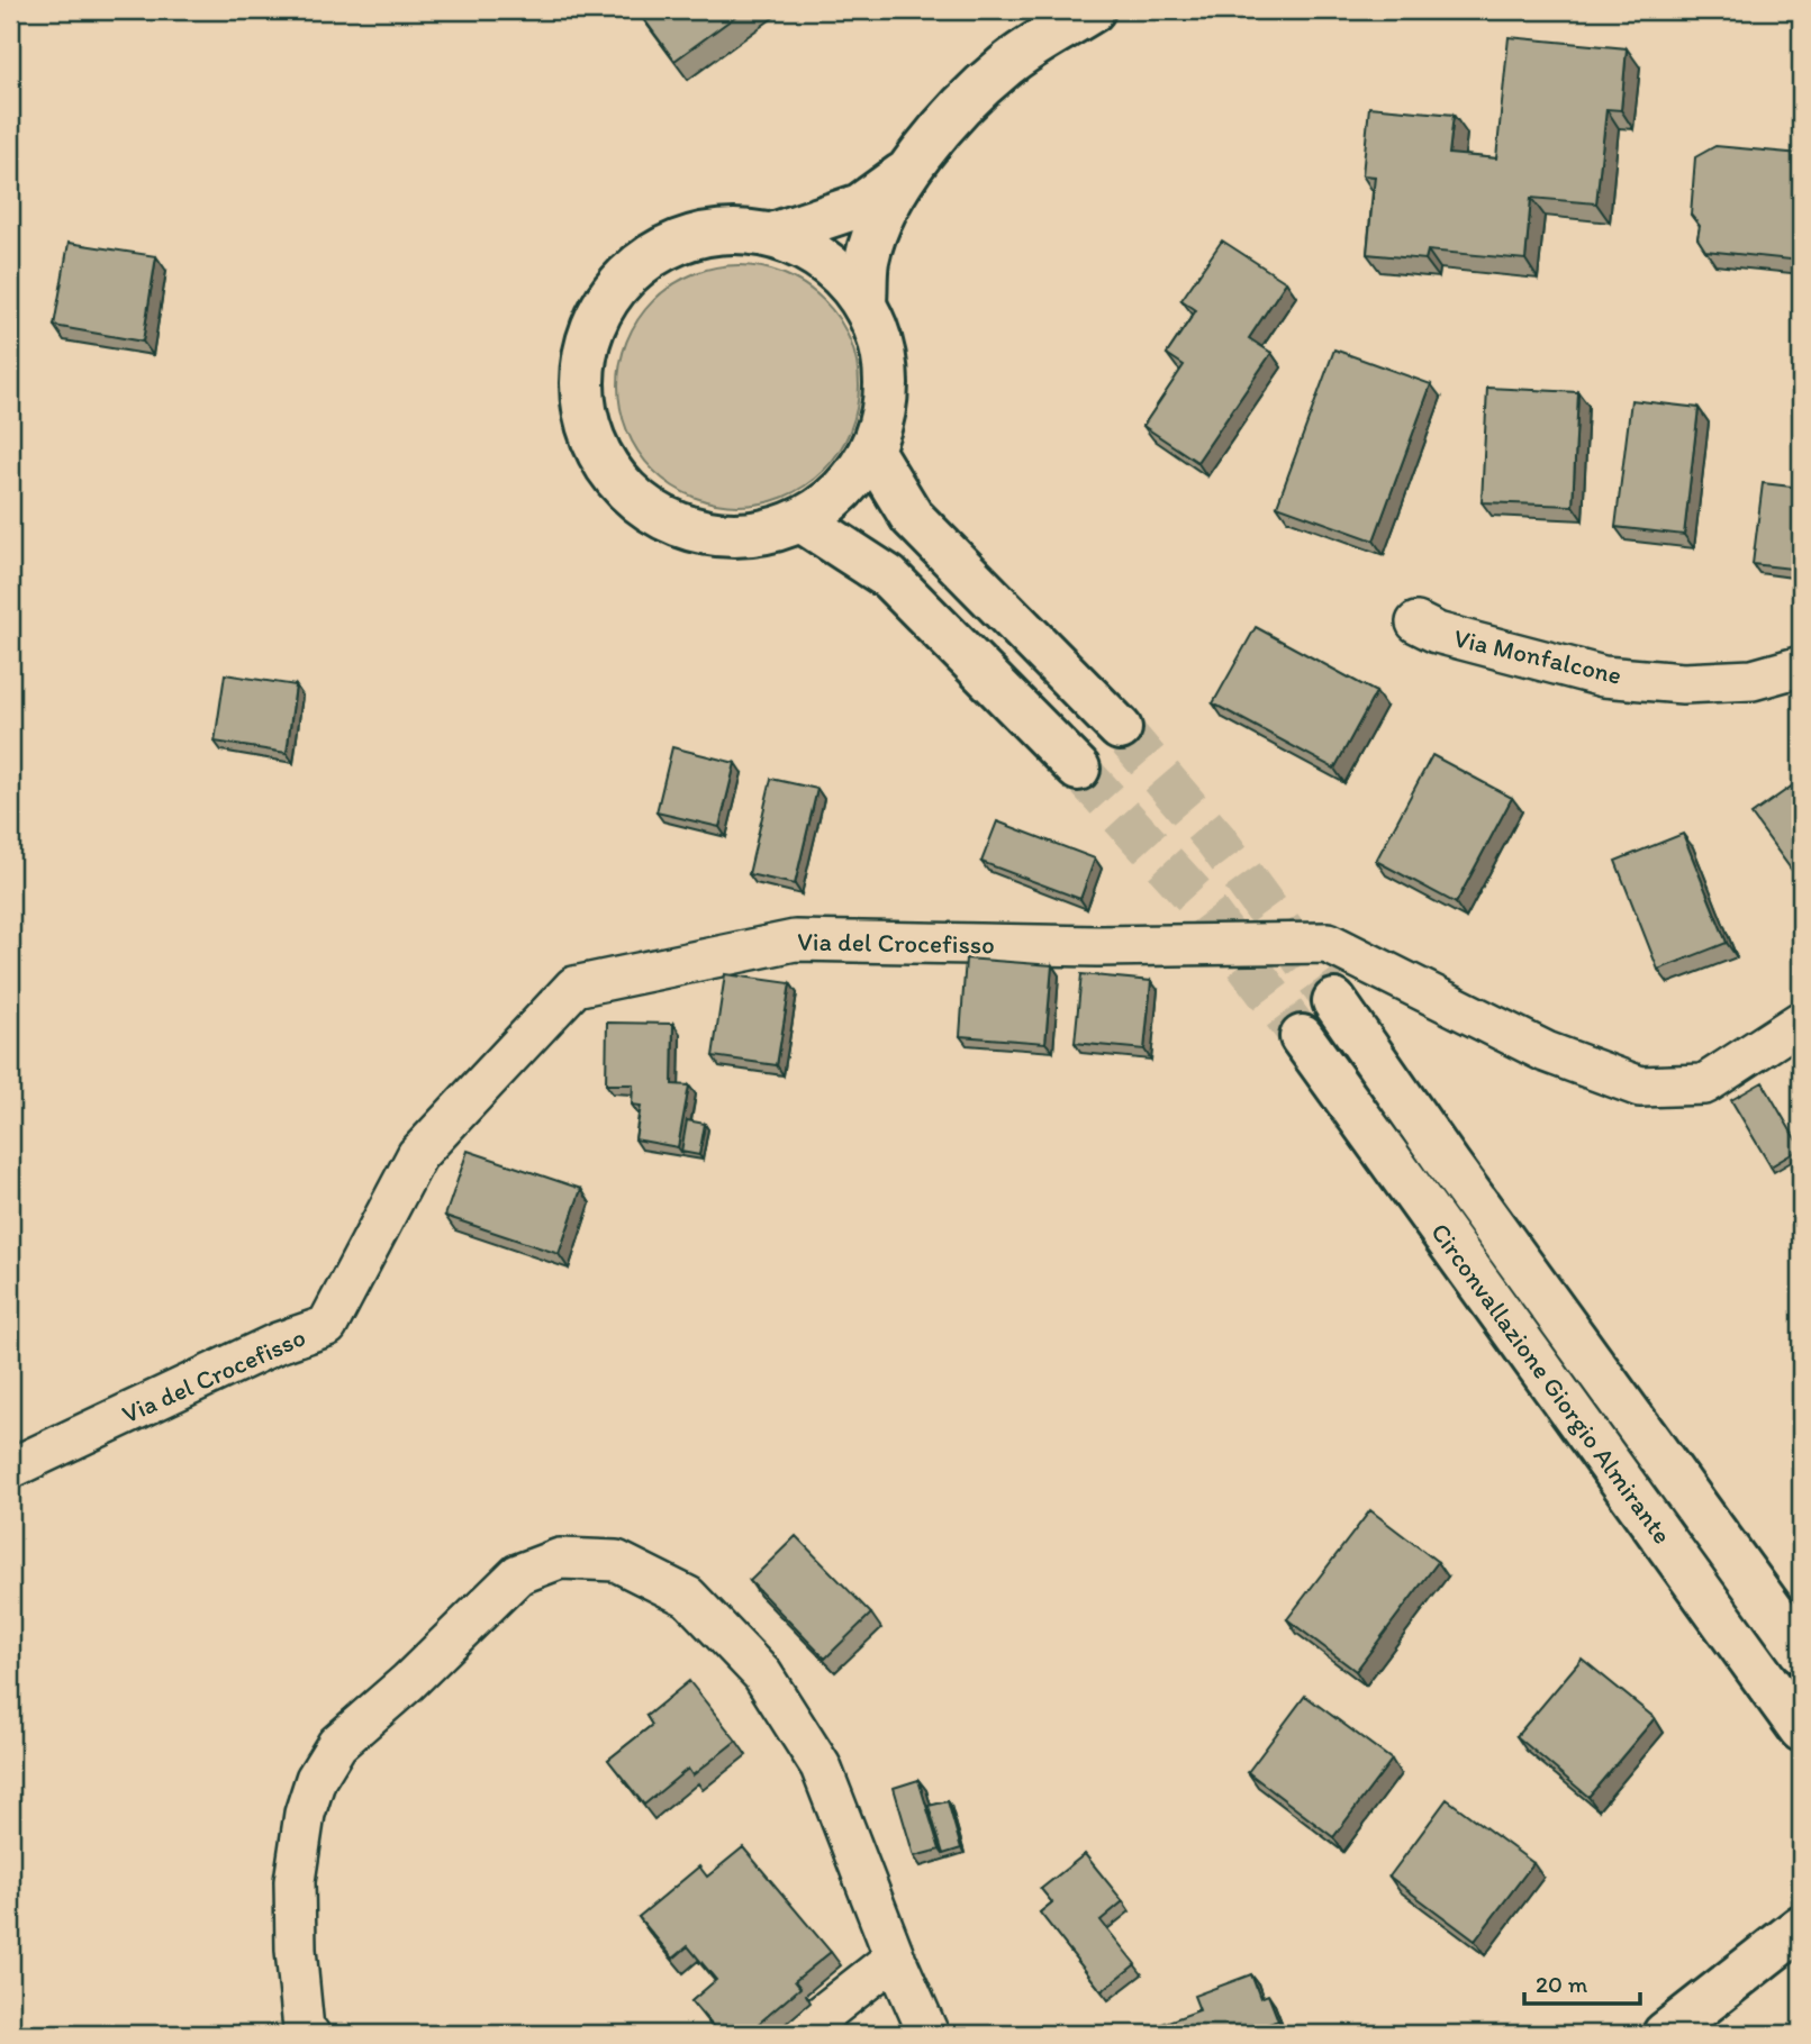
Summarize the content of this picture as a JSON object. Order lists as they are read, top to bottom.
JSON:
{
  "streets": {
    "main road": ["Circonvallazione Giorgio Almirante"],
    "street": ["Via Monfalcone", "Via del Crocefisso"]
  },
  "scale_bar": "20 m"
}
